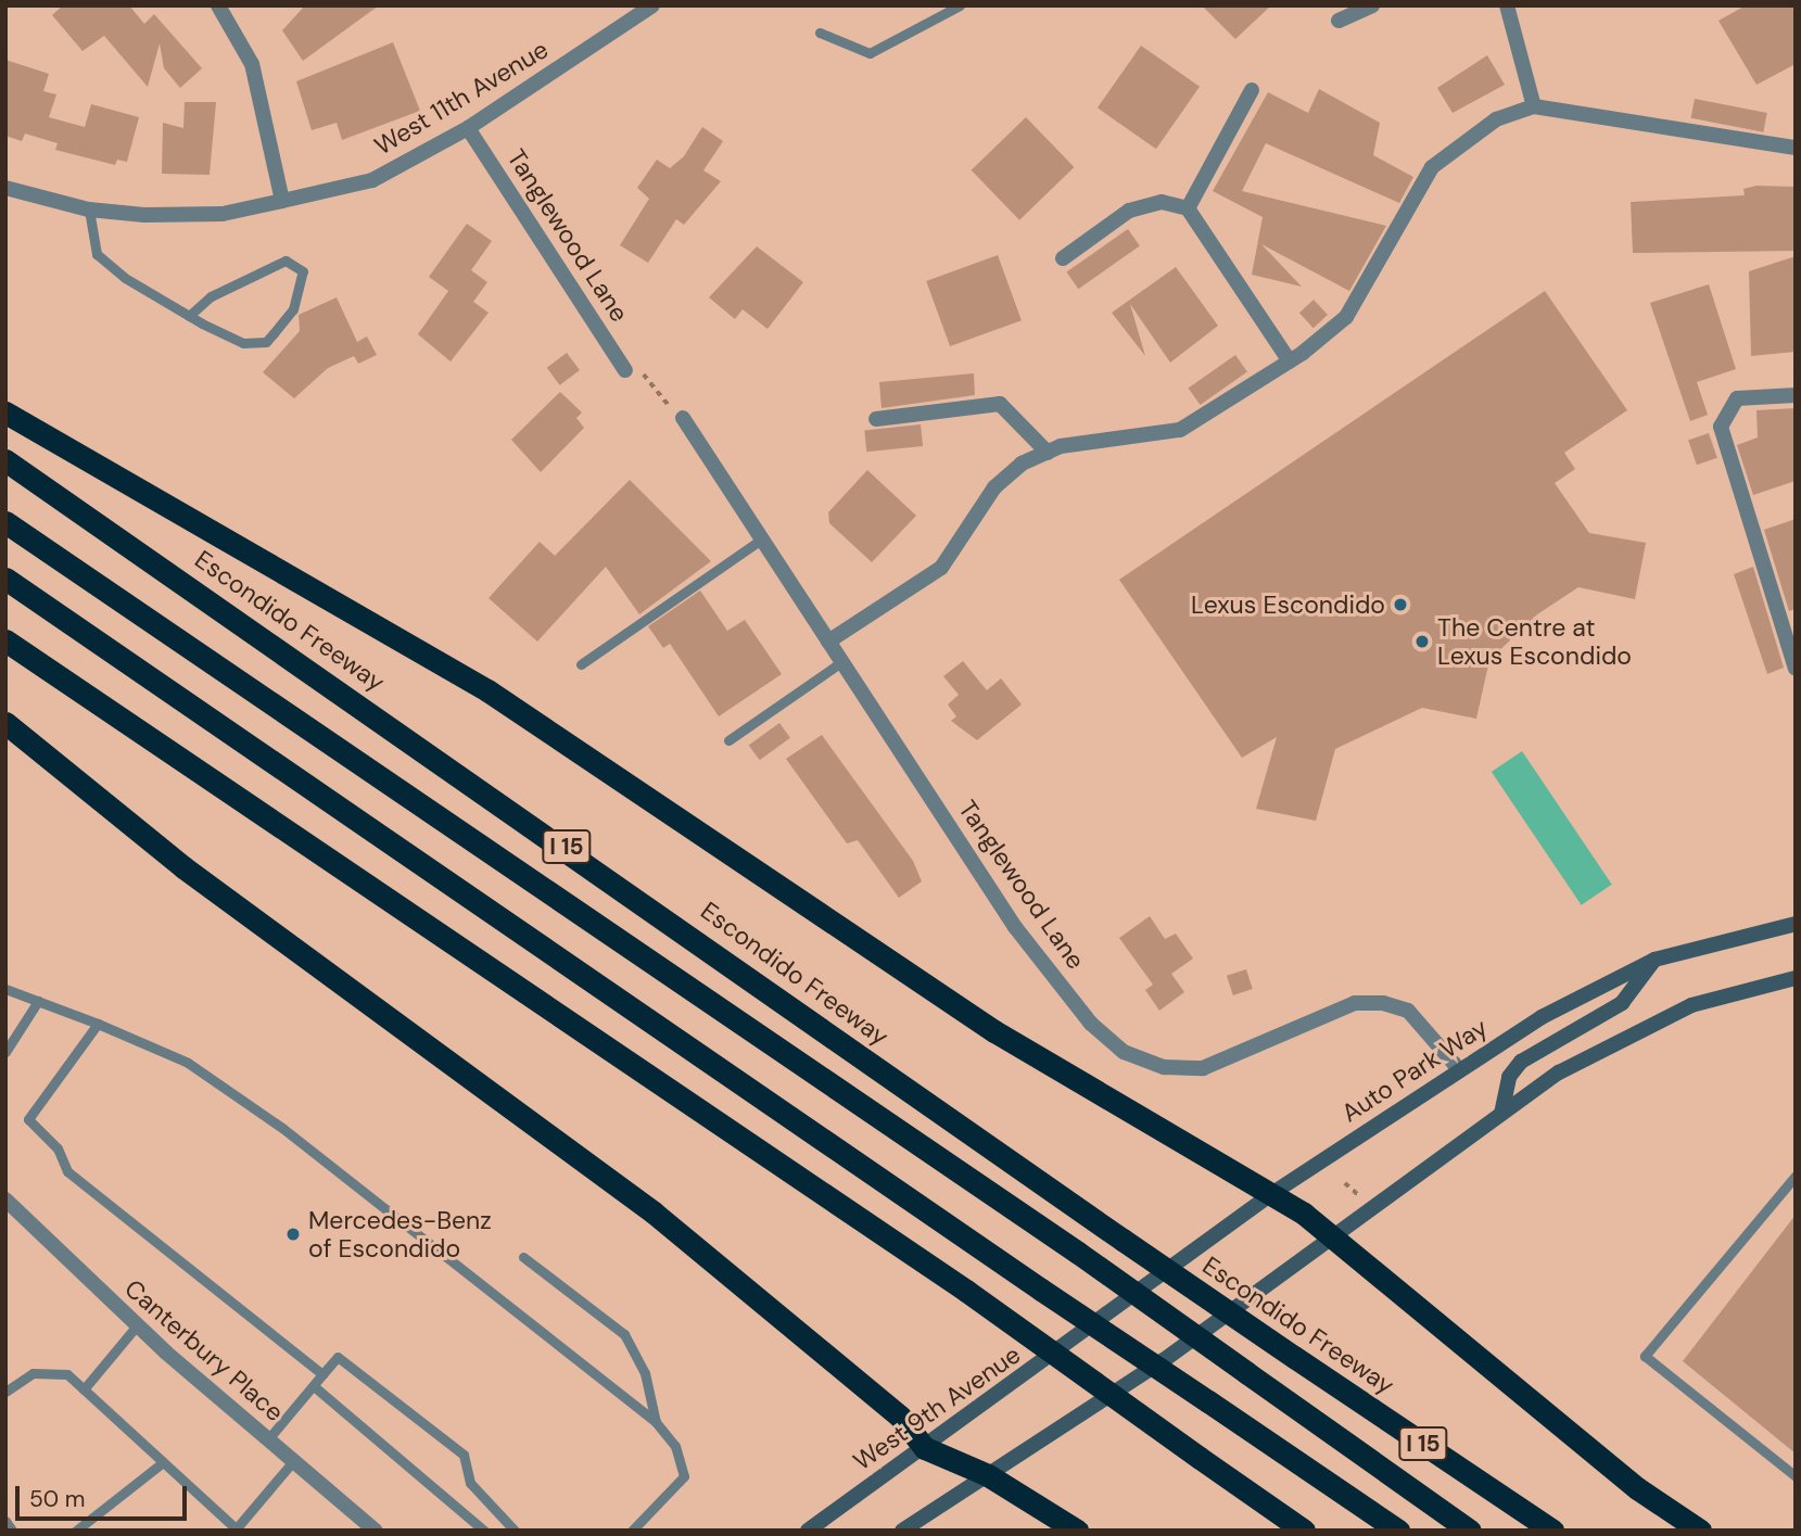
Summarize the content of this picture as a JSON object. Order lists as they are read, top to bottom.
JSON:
{
  "streets": {
    "highway": ["Escondido Freeway", "I 15"],
    "main road": ["Auto Park Way", "West 9th Avenue"],
    "street": ["West 11th Avenue", "Tanglewood Lane", "Canterbury Place"]
  },
  "crossings": [
    ["West 11th Avenue", "Tanglewood Lane"],
    ["Tanglewood Lane", "Auto Park Way"],
    ["Auto Park Way", "West 9th Avenue"]
  ],
  "places": ["Lexus Escondido", "The Centre at Lexus Escondido", "Mercedes-Benz of Escondido"],
  "scale_bar": "50 m"
}
